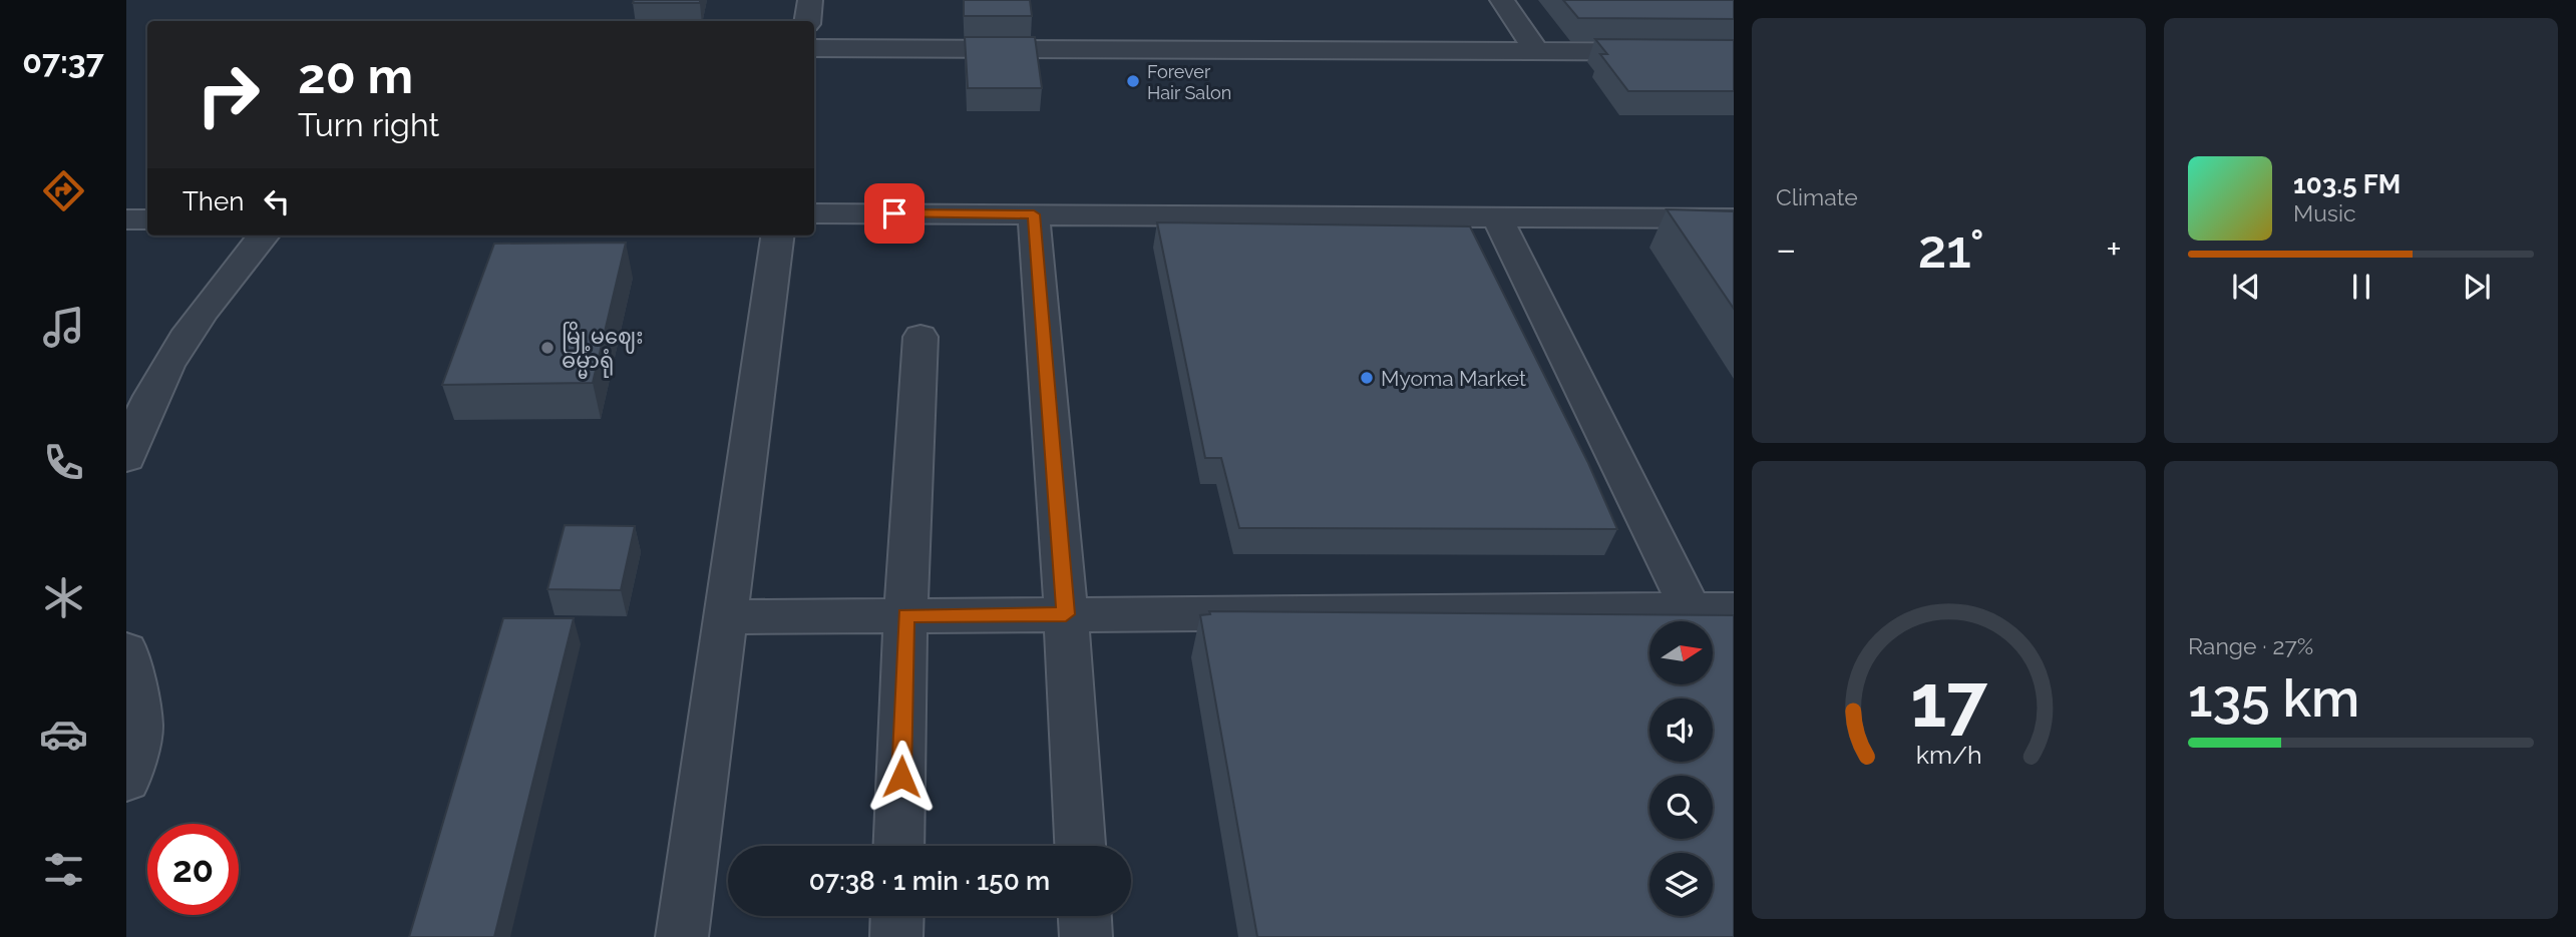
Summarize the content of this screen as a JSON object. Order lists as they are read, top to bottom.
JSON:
{
  "places": ["Forever Hair Salon", "မြို့မဈေး ဓမ္မာရုံ", "Myoma Market"],
  "north": "right",
  "page": {
    "tabs": "07:37",
    "tile": [
      "Climate",
      ["Range · 27%", "135 km"]
    ],
    "turn": ["20 m", "Turn right"],
    "song": ["103.5 FM", "Music"],
    "then": "Then",
    "heat": ["−", "21°", "+"],
    "limit": "20",
    "trip": "07:38 · 1 min · 150 m",
    "gauge": ["17", "km/h"]
  }
}
